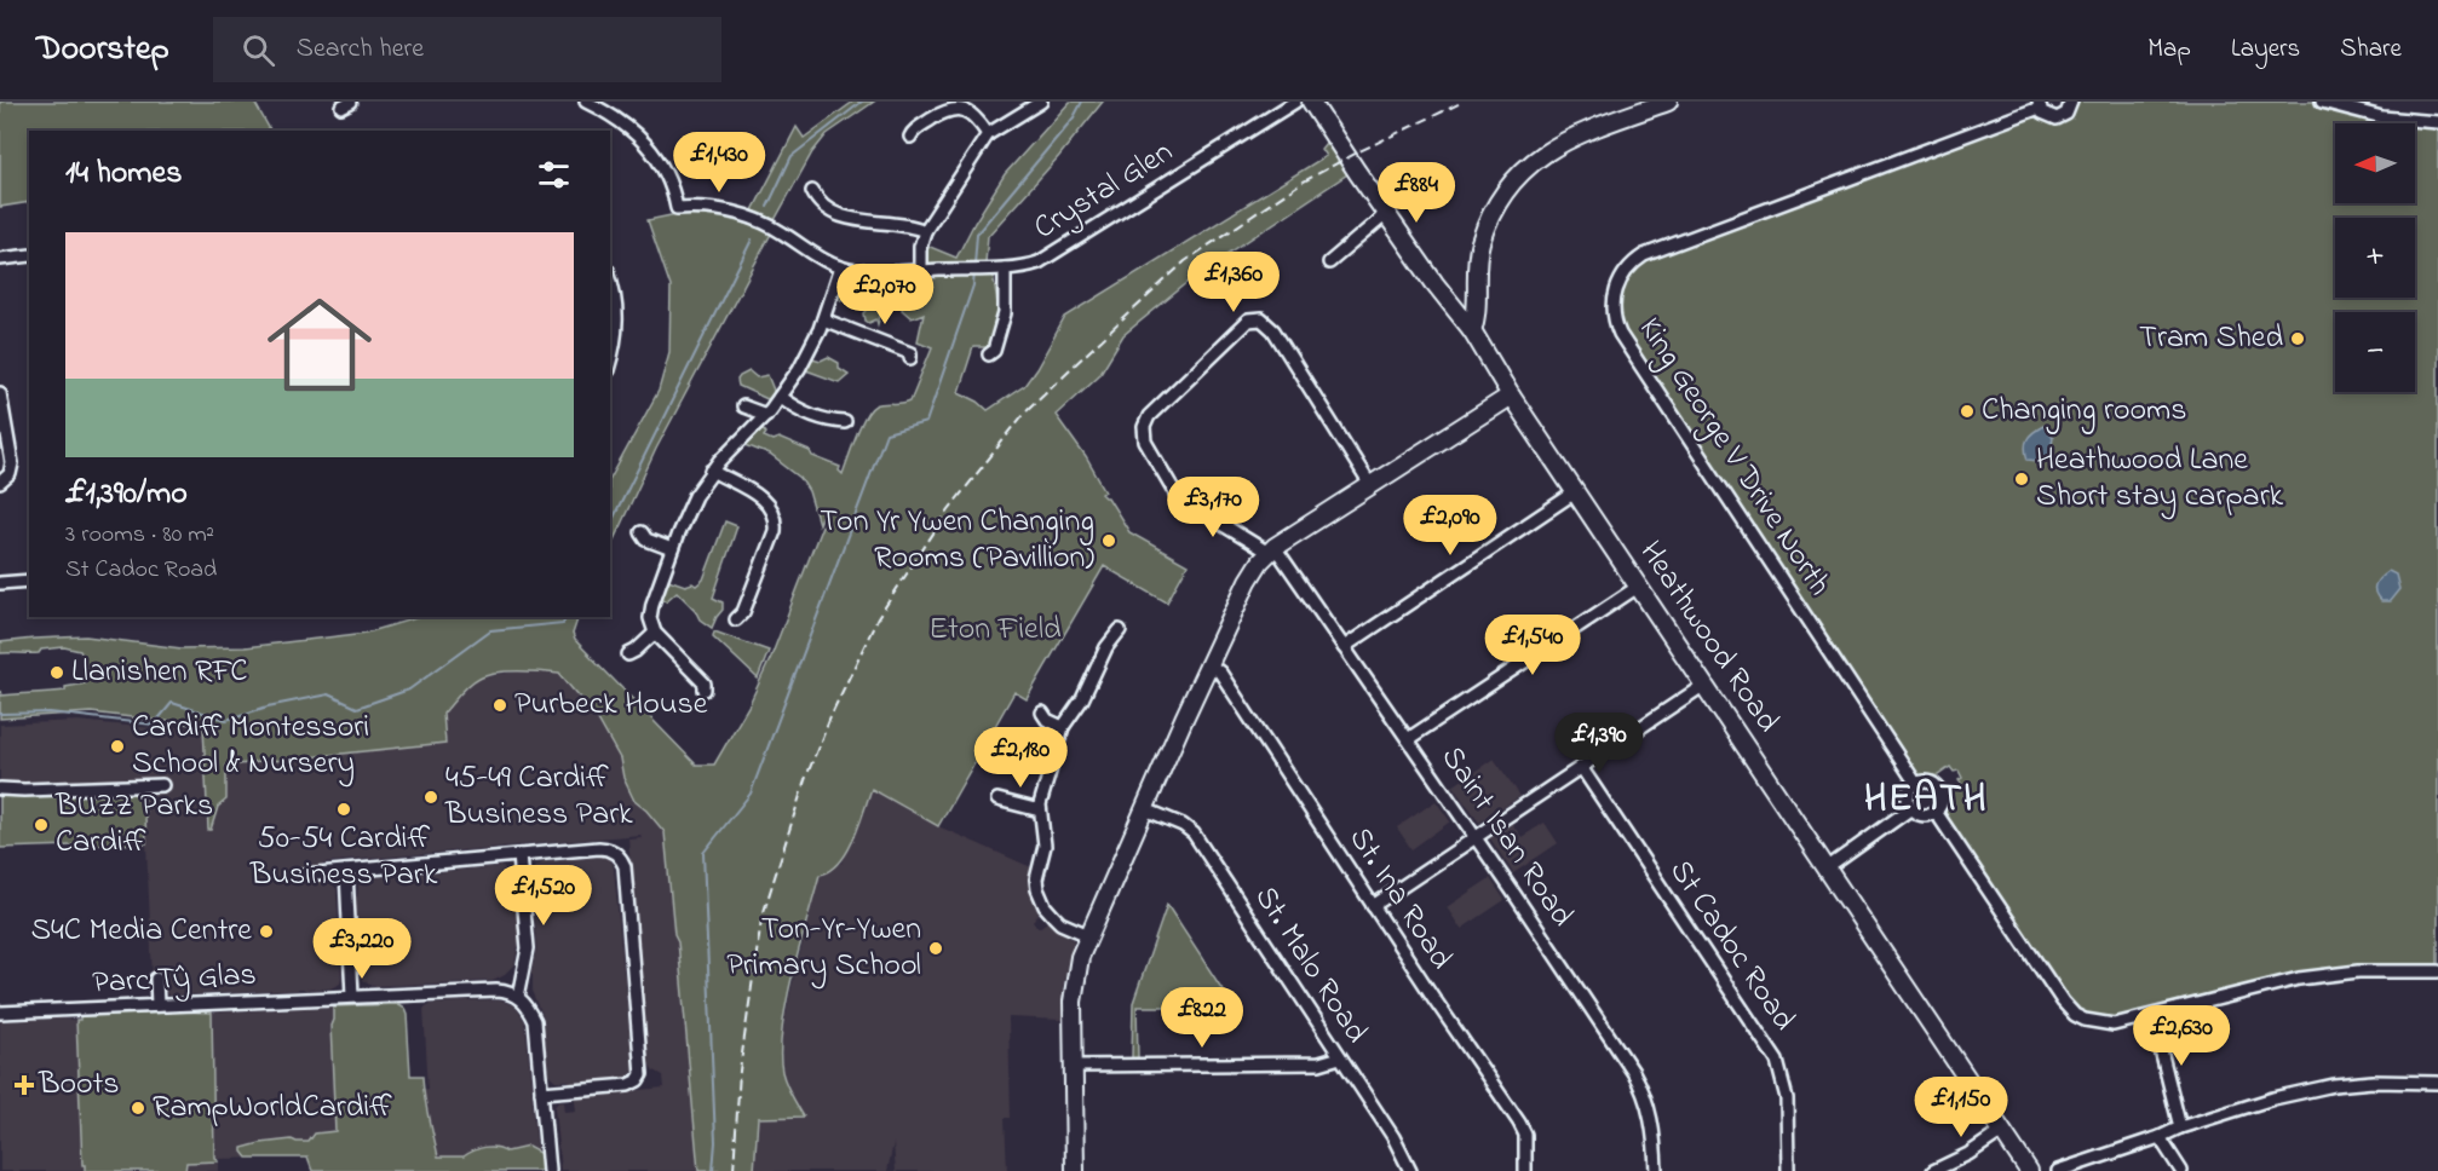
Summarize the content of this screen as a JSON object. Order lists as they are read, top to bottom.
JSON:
{
  "streets": {
    "street": [
      "Crystal Glen",
      "King George V Drive North",
      "Heathwood Road",
      "Saint Isan Road",
      "St. Ina Road",
      "St Cadoc Road",
      "St. Malo Road",
      "Parc Tŷ Glas"
    ]
  },
  "districts": ["HEATH"],
  "parks": ["Eton Field"],
  "places": {
    "other": [
      "Tram Shed",
      "Changing rooms",
      "Heathwood Lane Short stay carpark",
      "Ton Yr Ywen Changing Rooms (Pavillion)",
      "Llanishen RFC",
      "Purbeck House",
      "Cardiff Montessori School & Nursery",
      "45-49 Cardiff Business Park",
      "50-54 Cardiff Business Park",
      "BUZZ Parks Cardiff",
      "S4C Media Centre",
      "Ton-Yr-Ywen Primary School",
      "RampWorldCardiff"
    ],
    "health": ["Boots"]
  },
  "north": "left",
  "page": {
    "header": "Doorstep",
    "search": "Search here",
    "nav": ["Map", "Layers", "Share"],
    "map_buttons": ["+", "−"],
    "heading": "14 homes",
    "price": [
      "£1,430",
      "£884",
      "£1,360",
      "£2,070",
      "£3,170",
      "£2,090",
      "£1,540",
      "£1,390",
      "£2,180",
      "£1,520",
      "£3,220",
      "£822",
      "£2,630",
      "£1,150"
    ],
    "list": [
      {
        "name": "£1,390/mo",
        "note": "3 rooms · 80 m² · St Cadoc Road"
      }
    ]
  }
}
